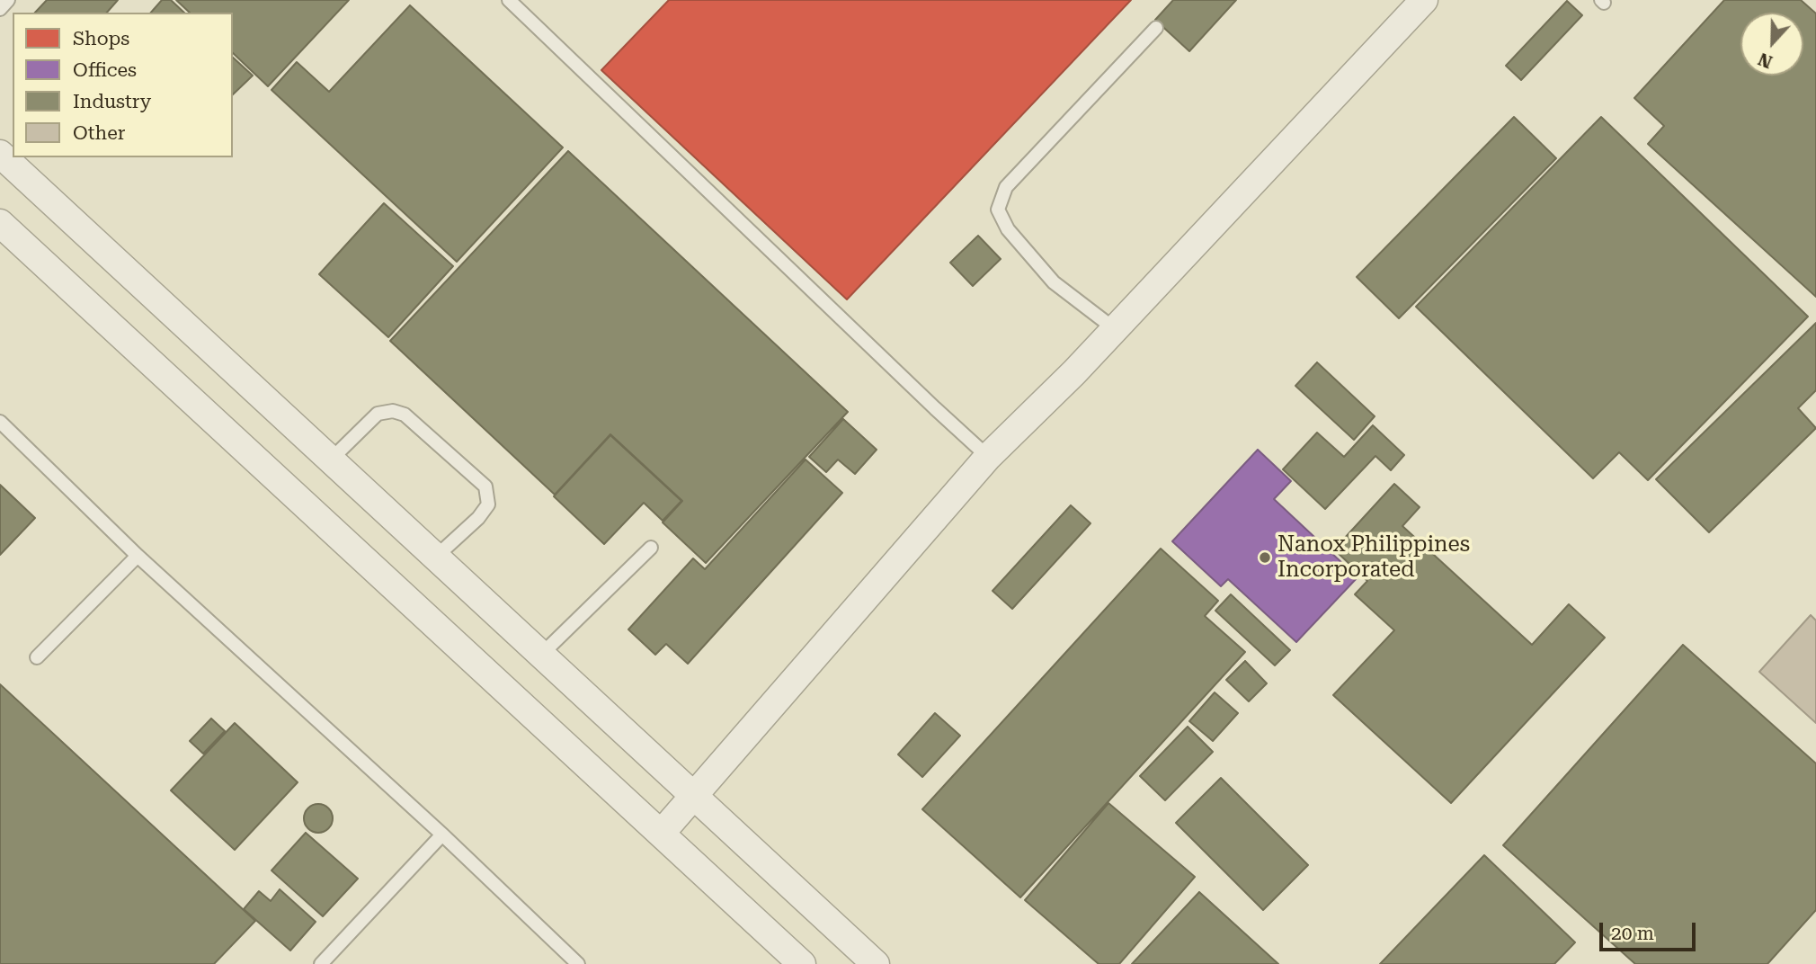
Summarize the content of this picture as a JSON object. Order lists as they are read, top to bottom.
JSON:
{
  "places": ["Nanox Philippines Incorporated"],
  "legend": [
    "Shops",
    "Offices",
    "Industry",
    "Other"
  ],
  "scale_bar": "20 m",
  "north": "bottom"
}
